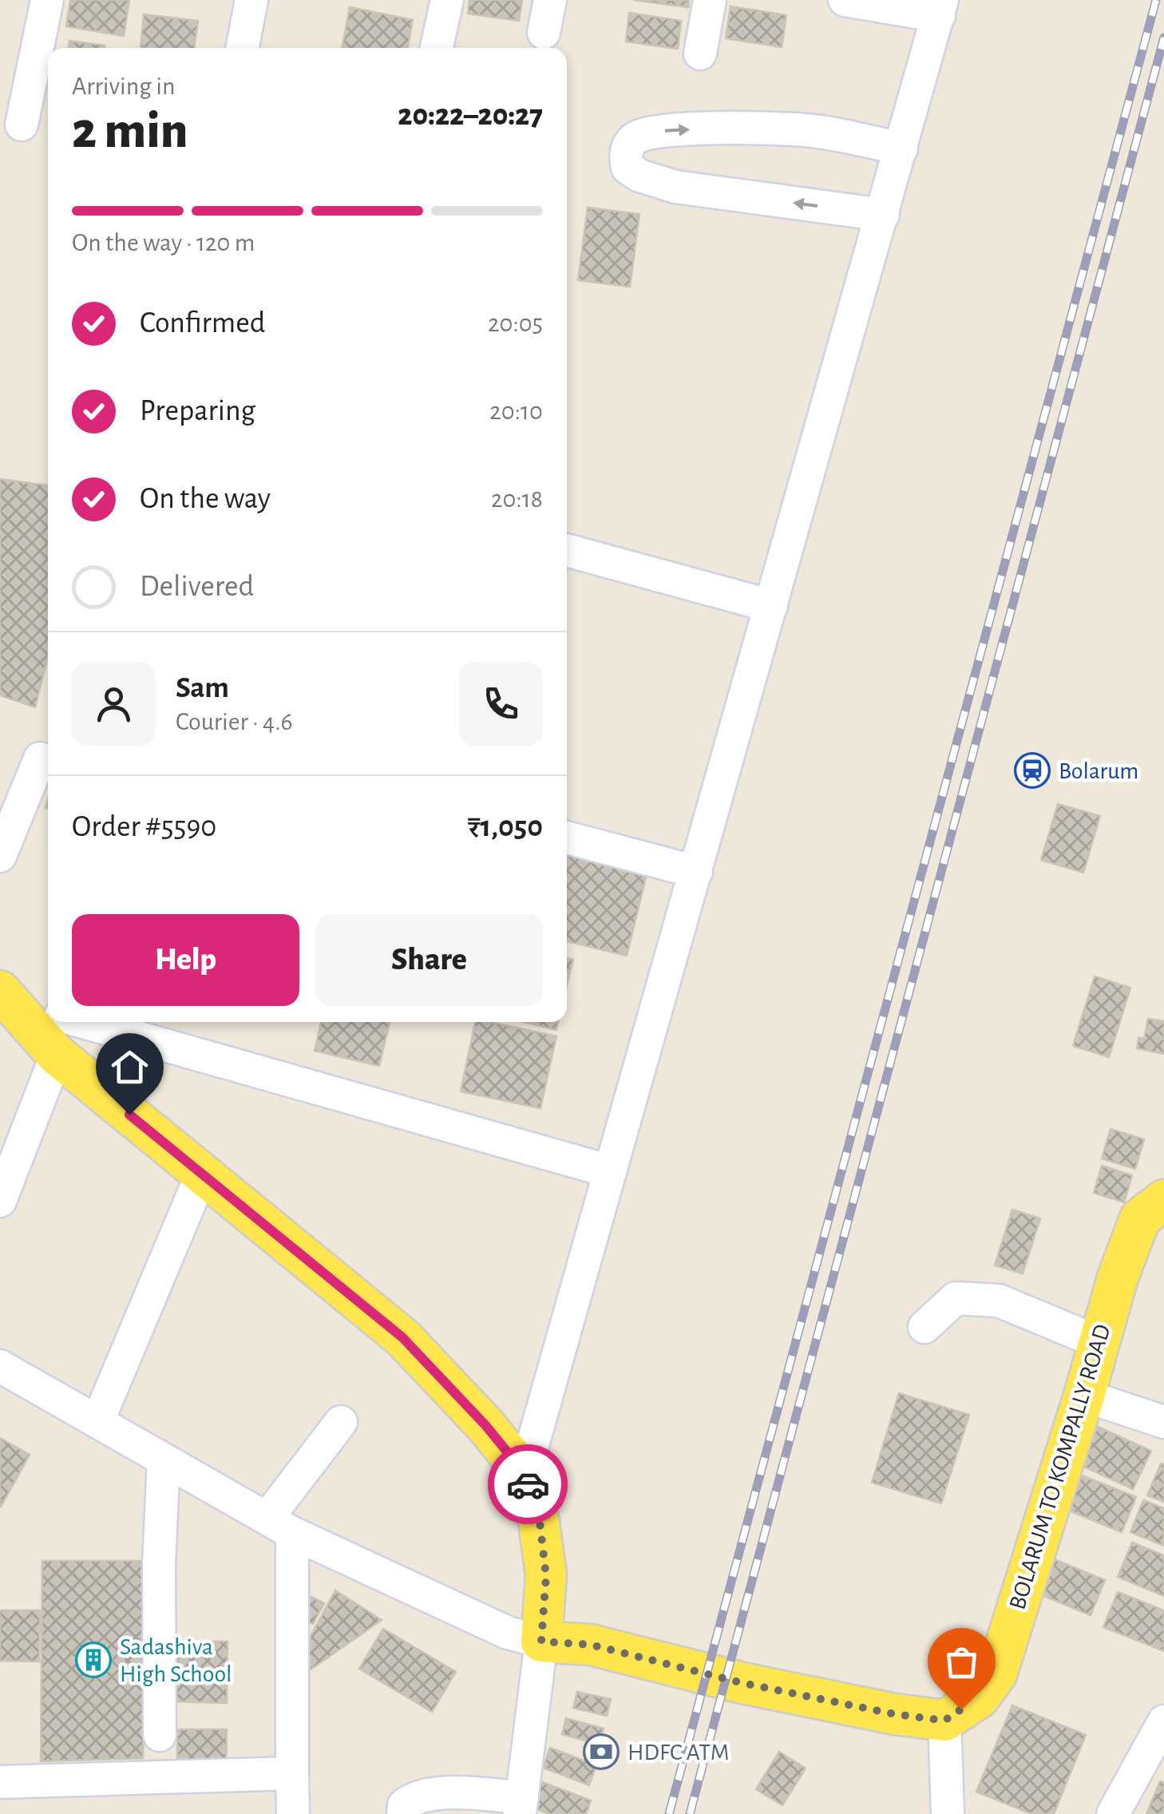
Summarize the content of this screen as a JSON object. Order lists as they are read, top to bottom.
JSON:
{
  "streets": {
    "main road": ["BOLARUM TO KOMPALLY ROAD"]
  },
  "places": {
    "station": ["Bolarum"],
    "building": ["Sadashiva High School"],
    "bank": ["HDFC ATM"]
  },
  "page": {
    "heading": ["2 min", "Arriving in", "20:22–20:27"],
    "panel": [
      "Sam",
      "Courier · 4.6",
      "Order #5590",
      "₹1,050"
    ],
    "bar": "On the way · 120 m",
    "list": [
      ["Confirmed", "20:05"],
      ["Preparing", "20:10"],
      ["On the way", "20:18"],
      "Delivered"
    ],
    "buttons": ["Help", "Share"]
  }
}
